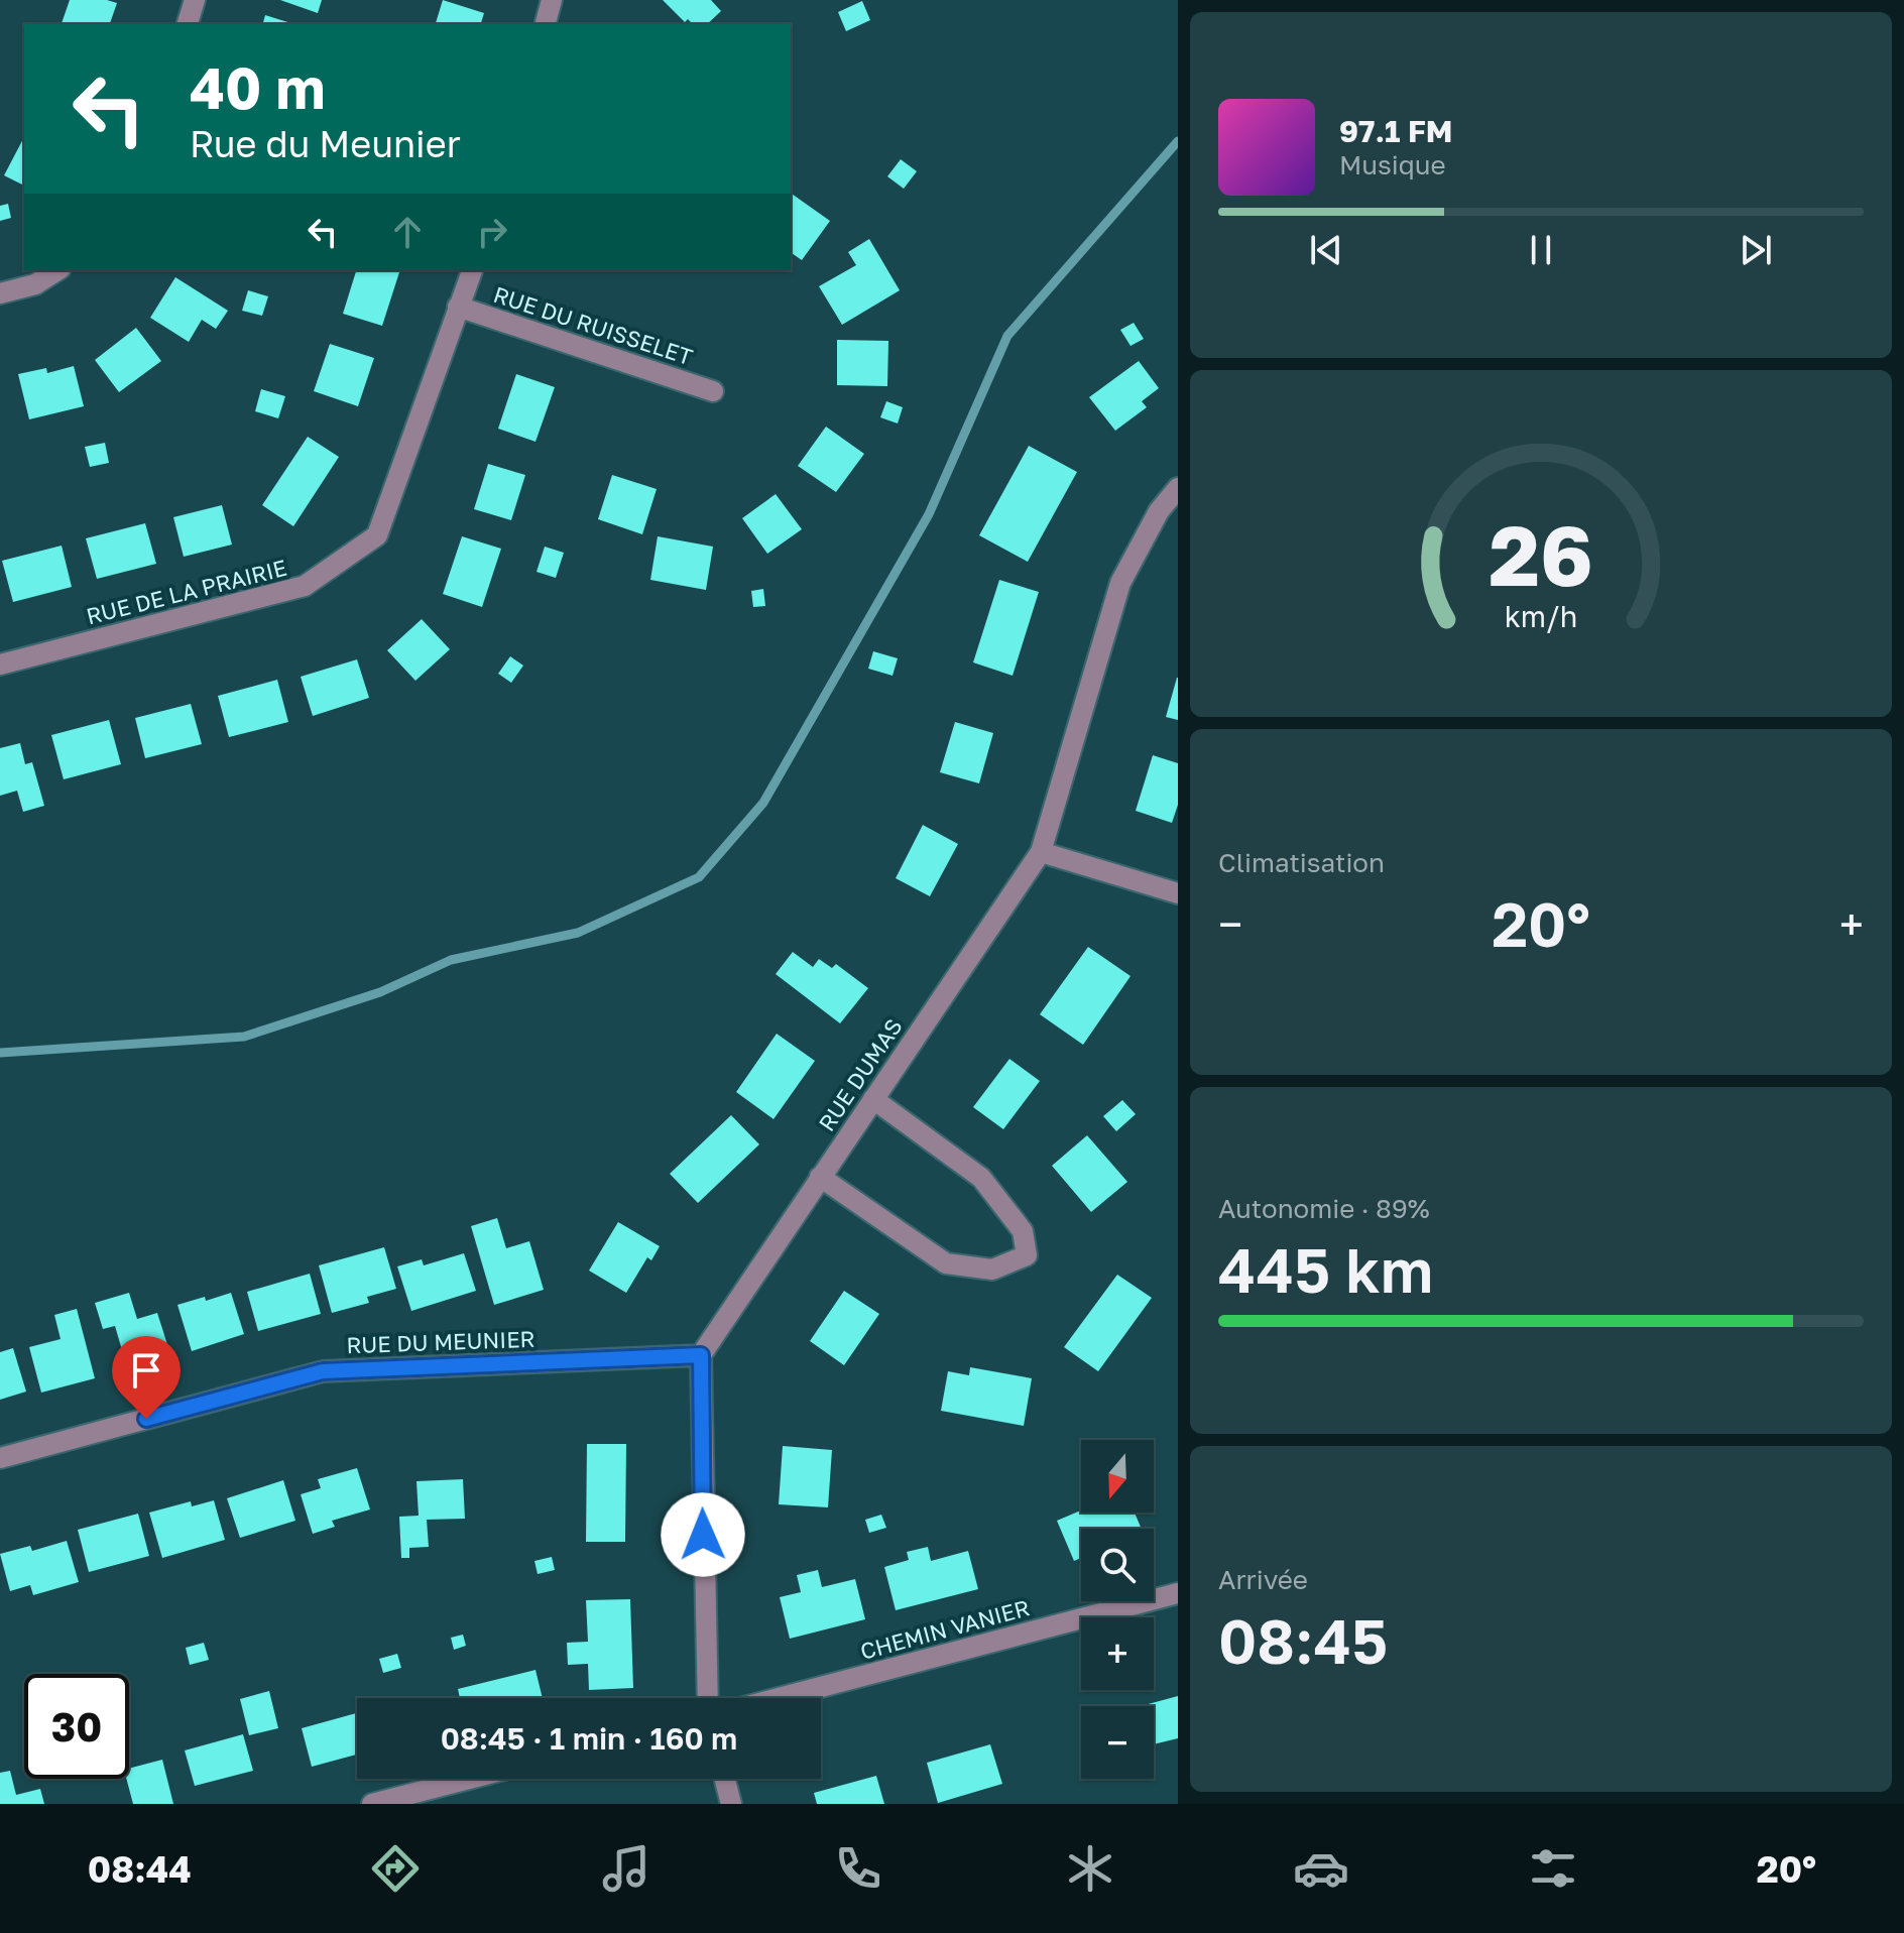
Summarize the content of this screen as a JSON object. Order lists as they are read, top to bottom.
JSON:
{
  "streets": {
    "street": [
      "RUE DU RUISSELET",
      "RUE DE LA PRAIRIE",
      "RUE DUMAS",
      "RUE DU MEUNIER",
      "CHEMIN VANIER"
    ]
  },
  "crossings": [
    ["RUE DU RUISSELET", "RUE DE LA PRAIRIE"],
    ["RUE DUMAS", "RUE DU MEUNIER"]
  ],
  "north": "bottom",
  "page": {
    "turn": ["40 m", "Rue du Meunier"],
    "song": ["97.1 FM", "Musique"],
    "tile": [
      "Climatisation",
      ["Autonomie · 89%", "445 km"],
      ["Arrivée", "08:45"]
    ],
    "heat": ["−", "20°", "+"],
    "map_buttons": ["+", "−"],
    "limit": "30",
    "trip": "08:45 · 1 min · 160 m",
    "tabs": ["08:44", "20°"],
    "gauge": ["26", "km/h"]
  }
}
